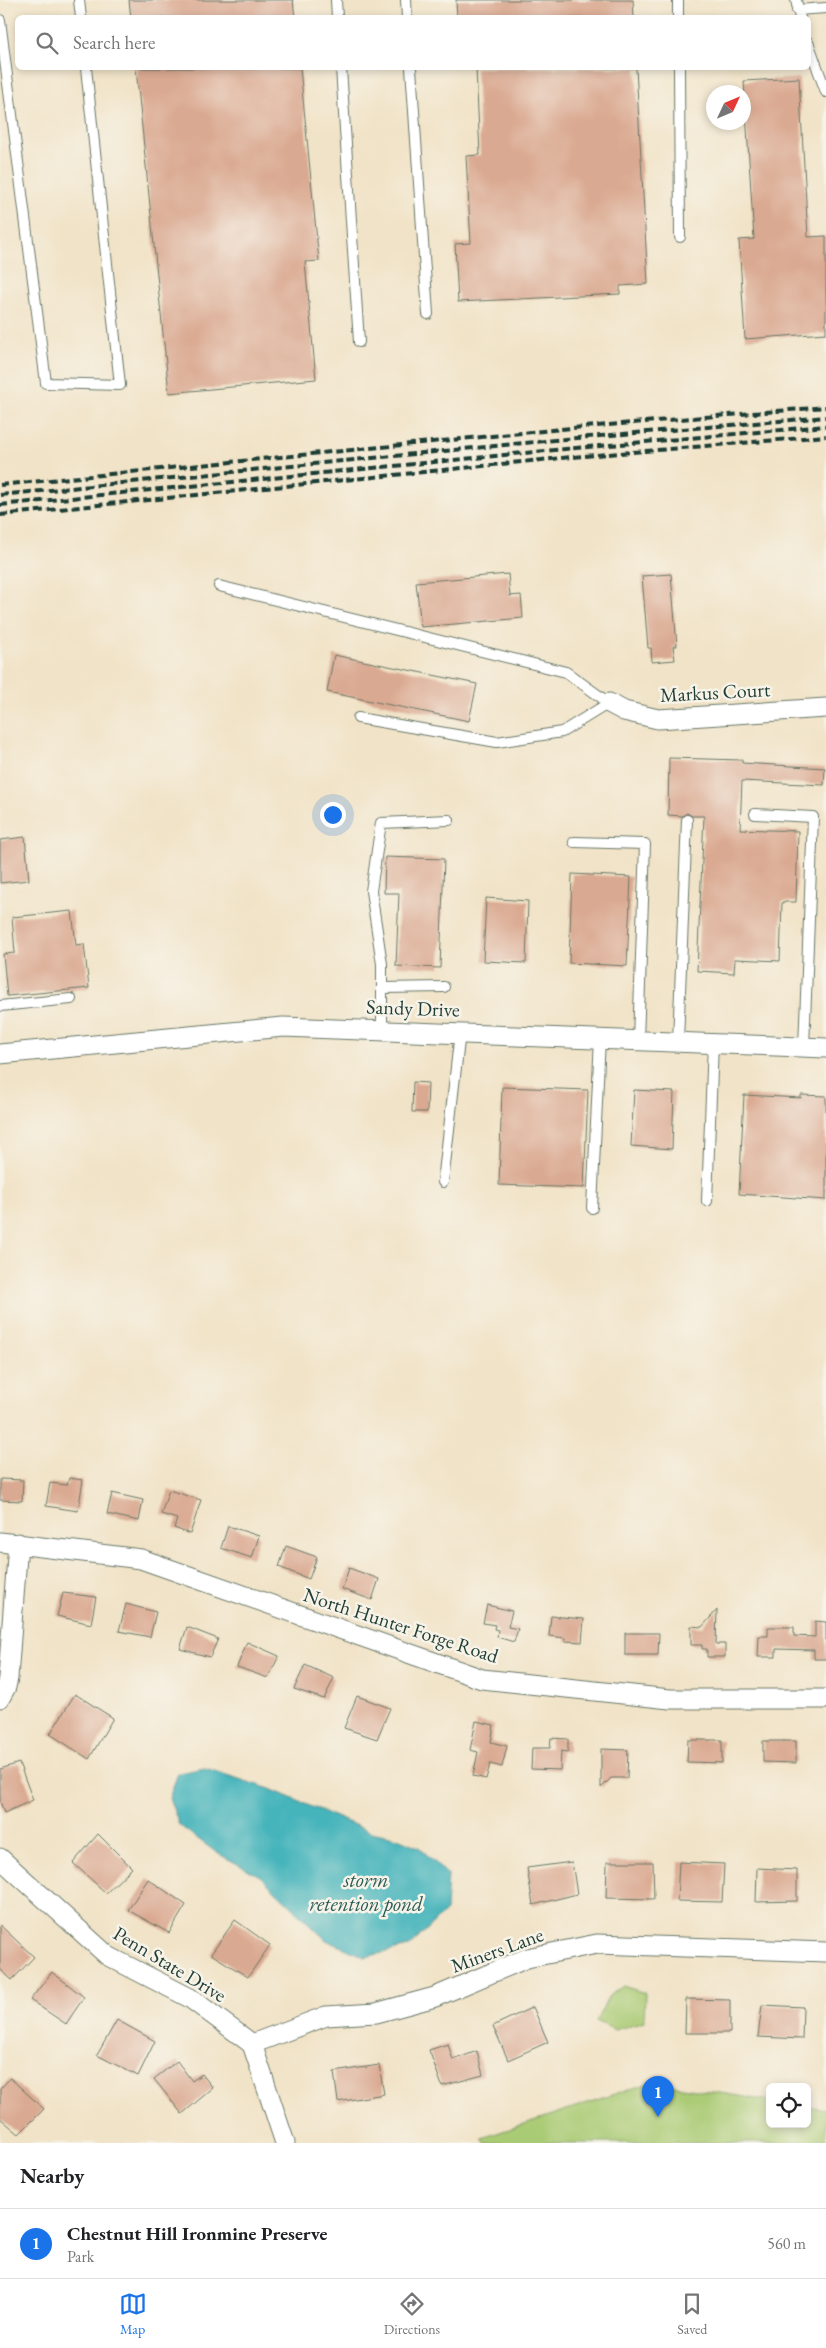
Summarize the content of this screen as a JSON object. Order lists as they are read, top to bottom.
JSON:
{
  "streets": {
    "street": [
      "Markus Court",
      "Sandy Drive",
      "North Hunter Forge Road",
      "Miners Lane",
      "Penn State Drive"
    ]
  },
  "crossings": [
    ["Miners Lane", "Penn State Drive"]
  ],
  "water": ["storm retention pond"],
  "north": "top right",
  "page": {
    "search": "Search here",
    "pins": "1",
    "heading": "Nearby",
    "list": [
      {
        "mark": "1",
        "name": "Chestnut Hill Ironmine Preserve",
        "note": "Park",
        "value": "560 m"
      }
    ],
    "nav": ["Map", "Directions", "Saved"]
  }
}
